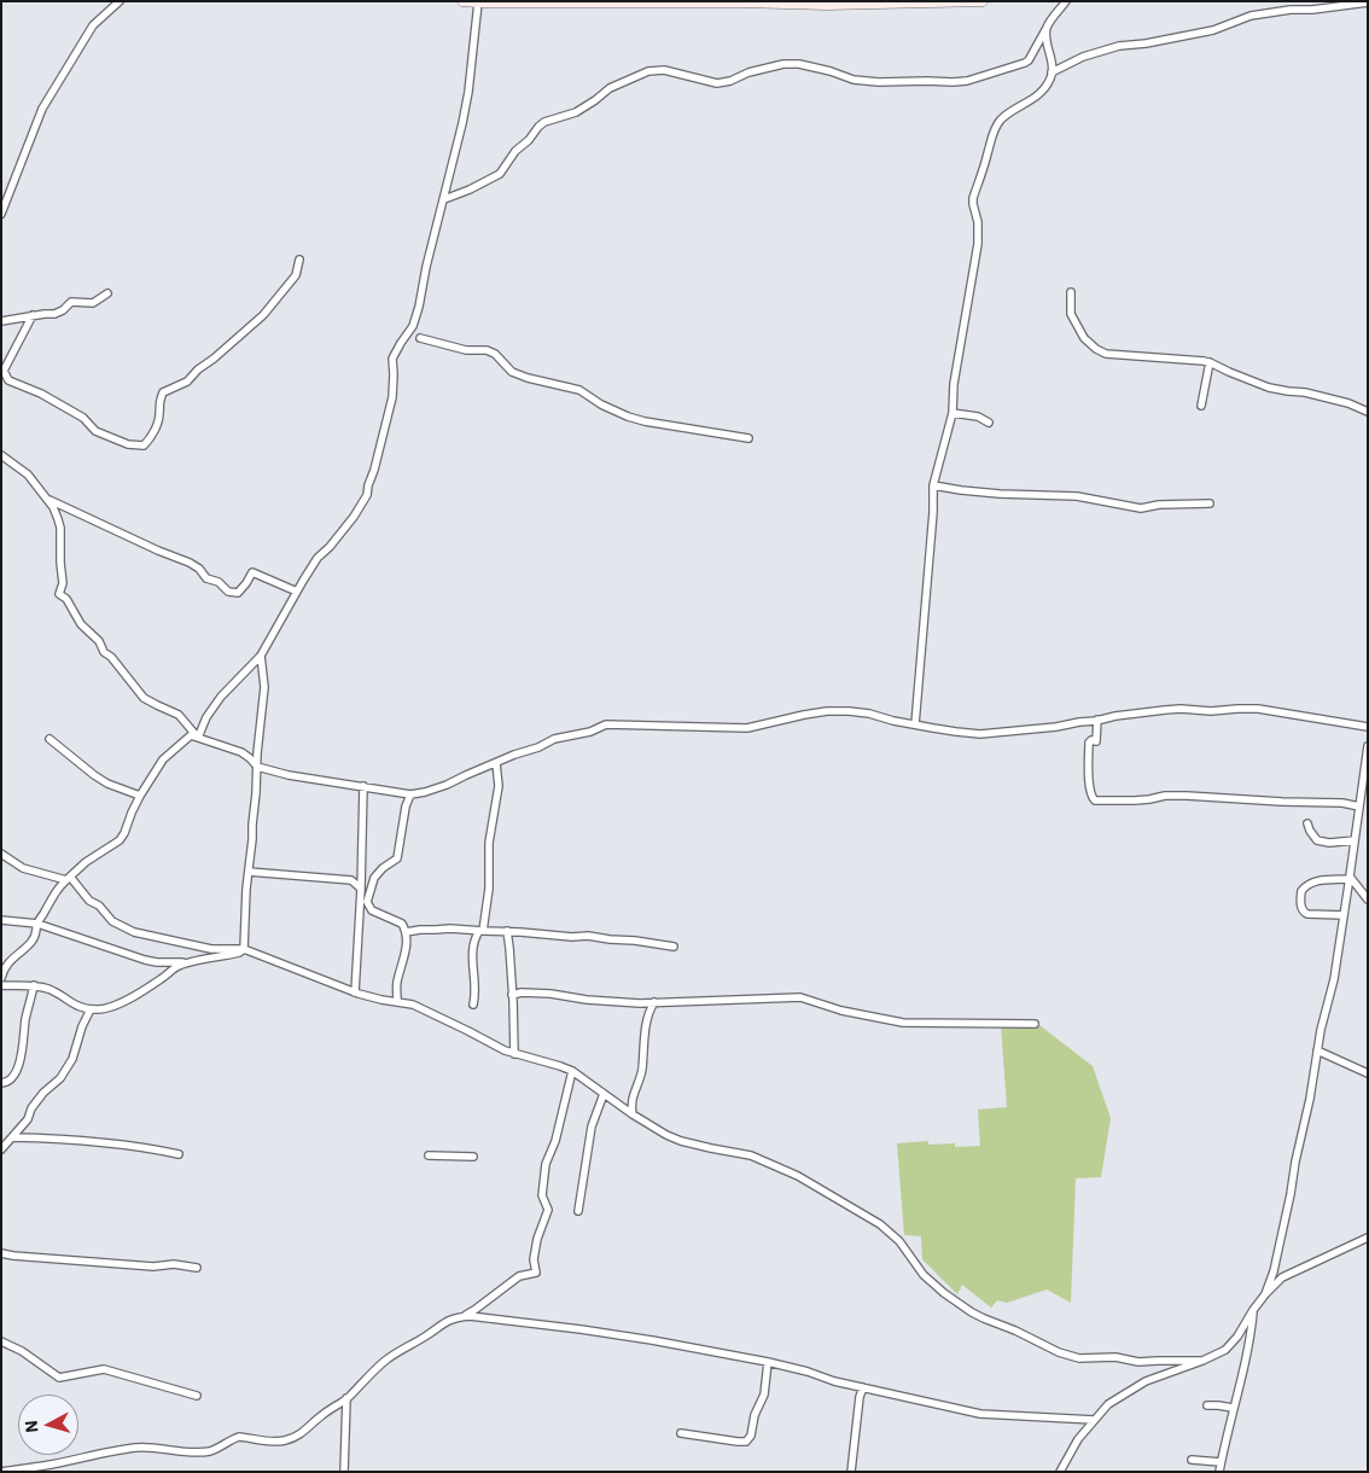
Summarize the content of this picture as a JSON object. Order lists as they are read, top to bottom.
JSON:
{
  "north": "left"
}
